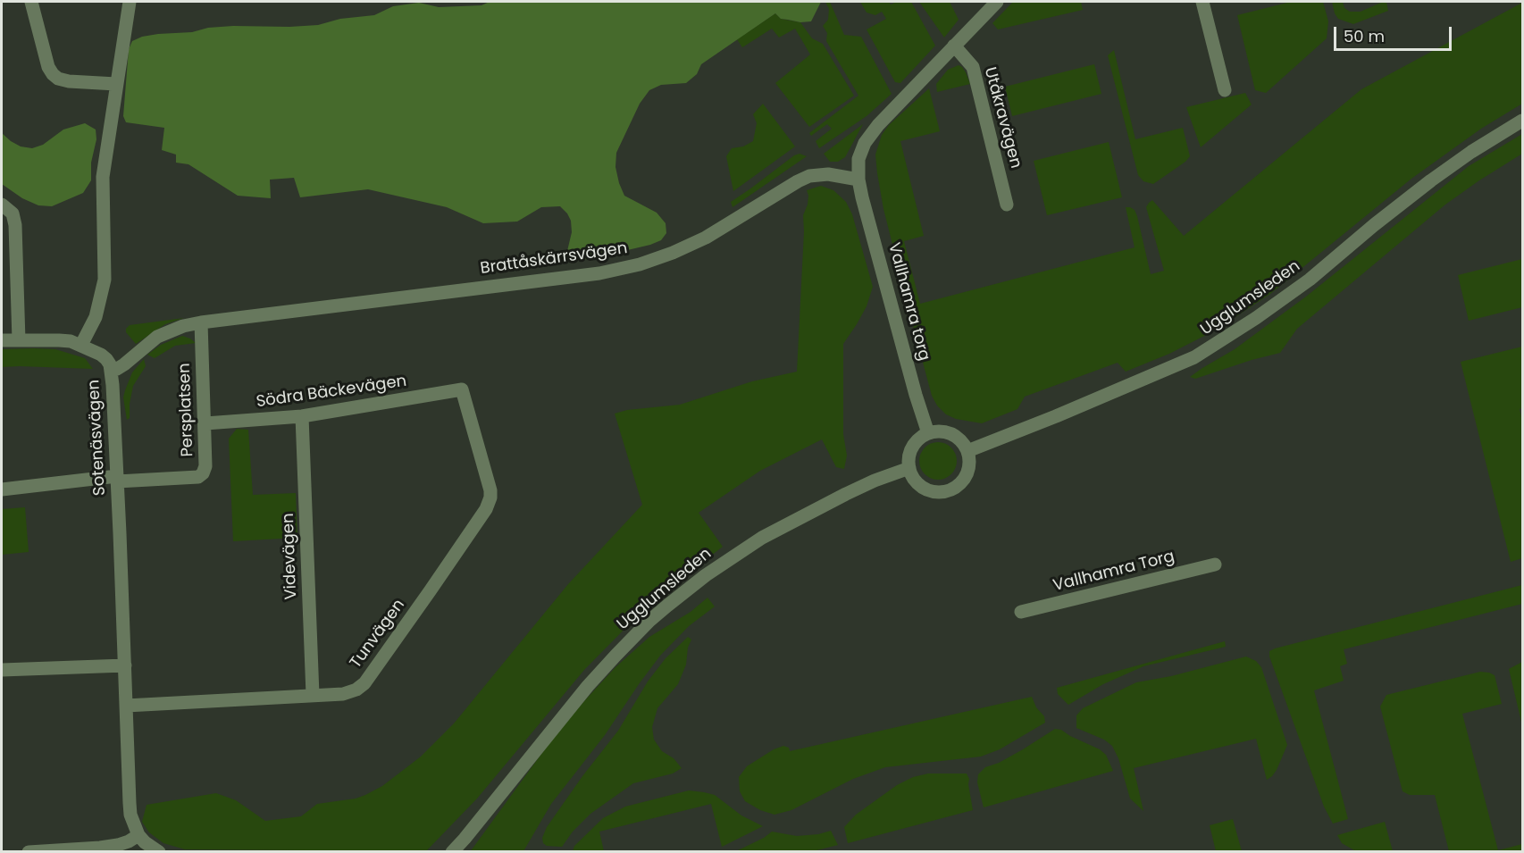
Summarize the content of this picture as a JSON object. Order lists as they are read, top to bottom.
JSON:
{
  "streets": {
    "street": [
      "Utåkravägen",
      "Brattåskärrsvägen",
      "Ugglumsleden",
      "Vallhamra torg",
      "Södra Bäckevägen",
      "Persplatsen",
      "Sotenäsvägen",
      "Videvägen",
      "Vallhamra Torg",
      "Tunvägen"
    ]
  },
  "crossings": [
    ["Brattåskärrsvägen", "Vallhamra torg"],
    ["Brattåskärrsvägen", "Persplatsen"],
    ["Brattåskärrsvägen", "Sotenäsvägen"],
    ["Ugglumsleden", "Vallhamra torg"],
    ["Södra Bäckevägen", "Persplatsen"],
    ["Södra Bäckevägen", "Videvägen"],
    ["Södra Bäckevägen", "Tunvägen"],
    ["Persplatsen", "Sotenäsvägen"],
    ["Sotenäsvägen", "Tunvägen"],
    ["Videvägen", "Tunvägen"]
  ],
  "scale_bar": "50 m"
}
